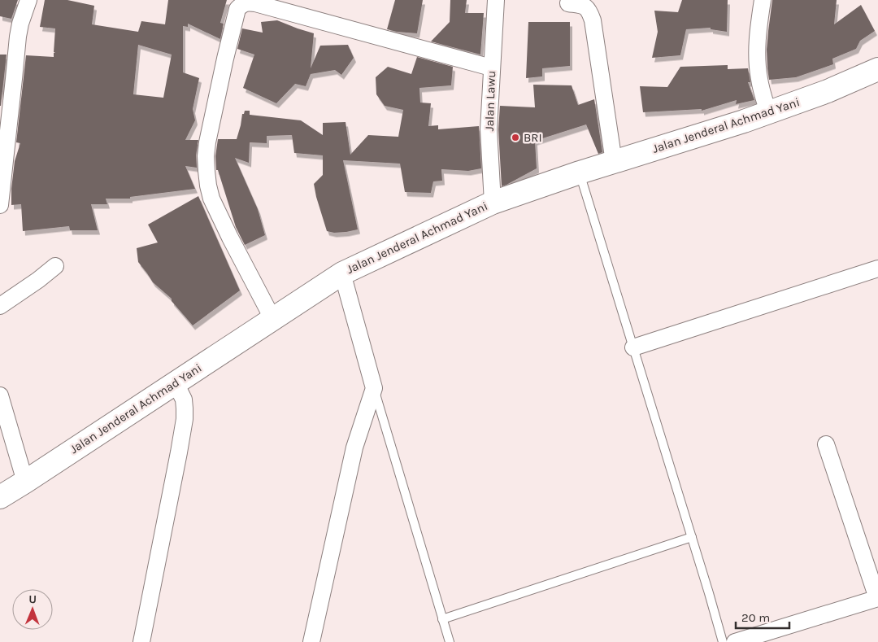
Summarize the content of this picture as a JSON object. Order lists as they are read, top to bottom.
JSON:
{
  "streets": {
    "main road": ["Jalan Jenderal Achmad Yani"],
    "street": ["Jalan Lawu"]
  },
  "crossings": [
    ["Jalan Lawu", "Jalan Jenderal Achmad Yani"]
  ],
  "places": ["BRI"],
  "scale_bar": "20 m",
  "north": "top"
}
